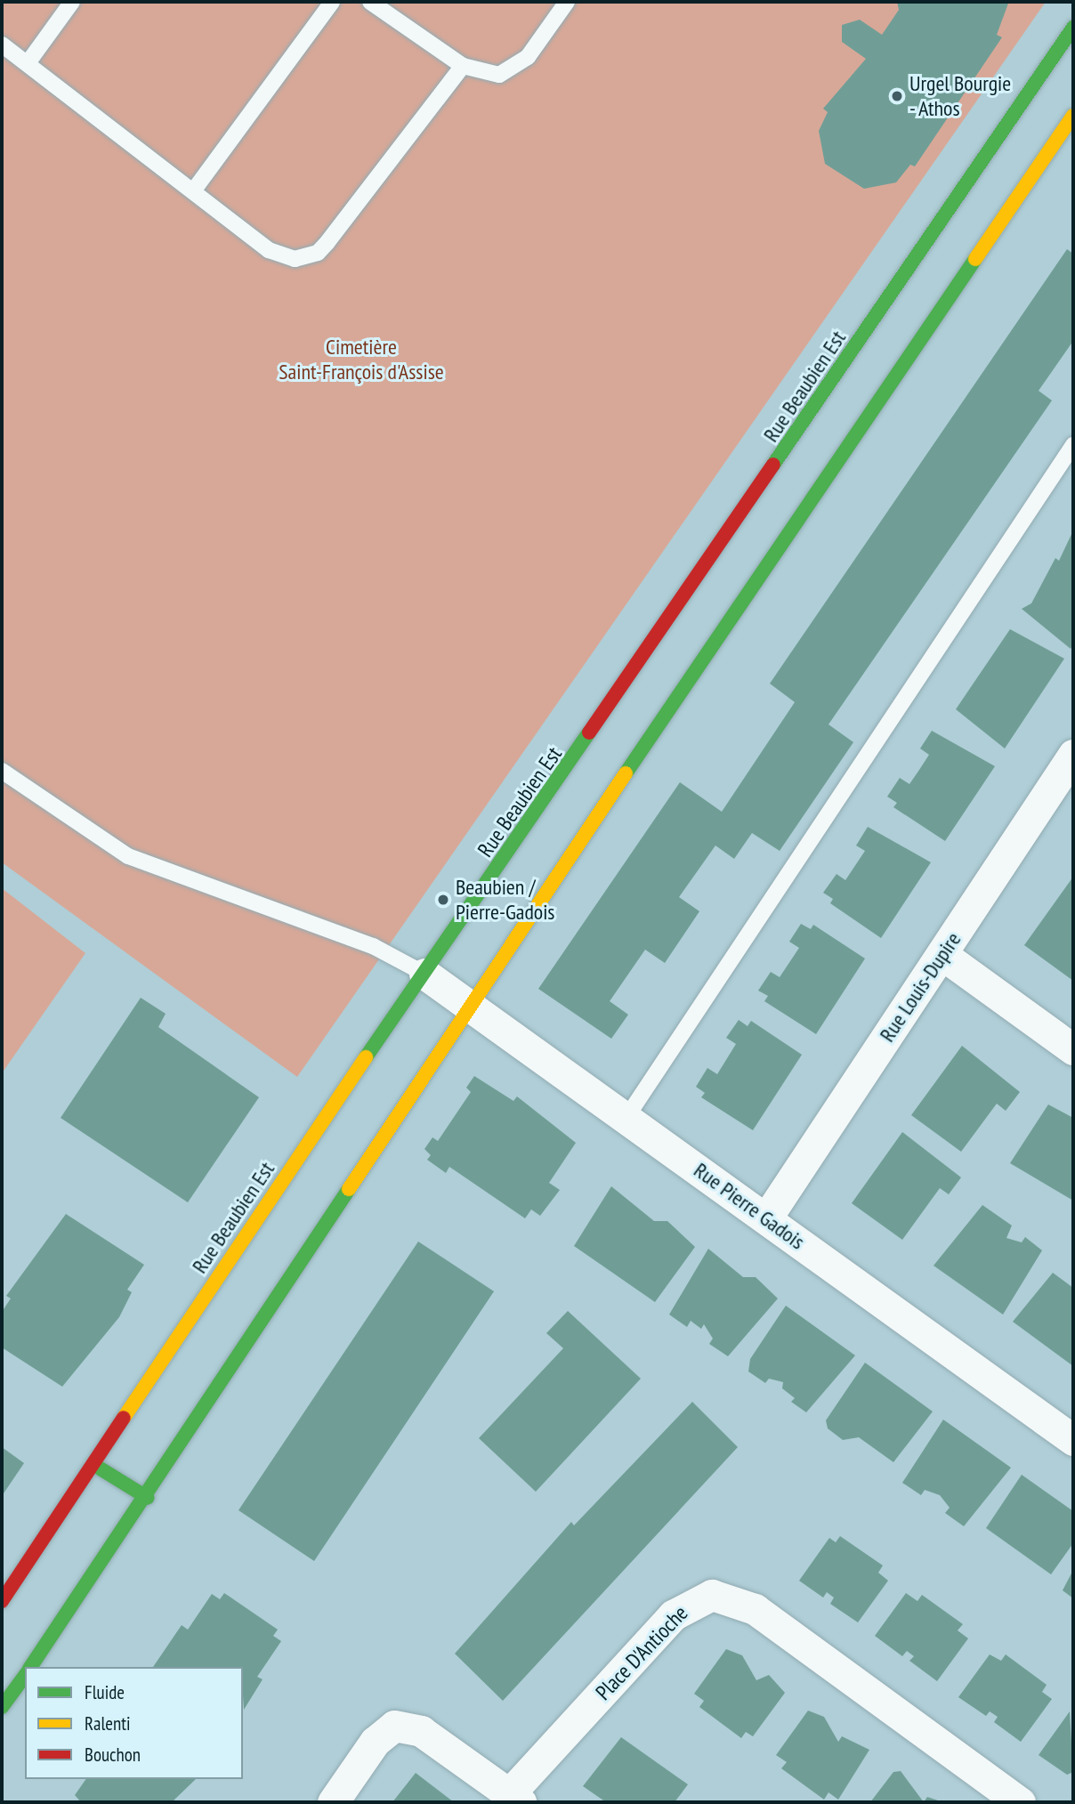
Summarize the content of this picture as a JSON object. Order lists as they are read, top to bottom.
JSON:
{
  "streets": {
    "street": [
      "Rue Beaubien Est",
      "Rue Louis-Dupire",
      "Rue Pierre Gadois",
      "Place D'Antioche"
    ]
  },
  "crossings": [
    ["Rue Beaubien Est", "Rue Pierre Gadois"],
    ["Rue Louis-Dupire", "Rue Pierre Gadois"]
  ],
  "parks": ["Cimetière Saint-François d'Assise"],
  "places": ["Urgel Bourgie - Athos", "Beaubien / Pierre-Gadois"],
  "legend": ["Fluide", "Ralenti", "Bouchon"]
}
